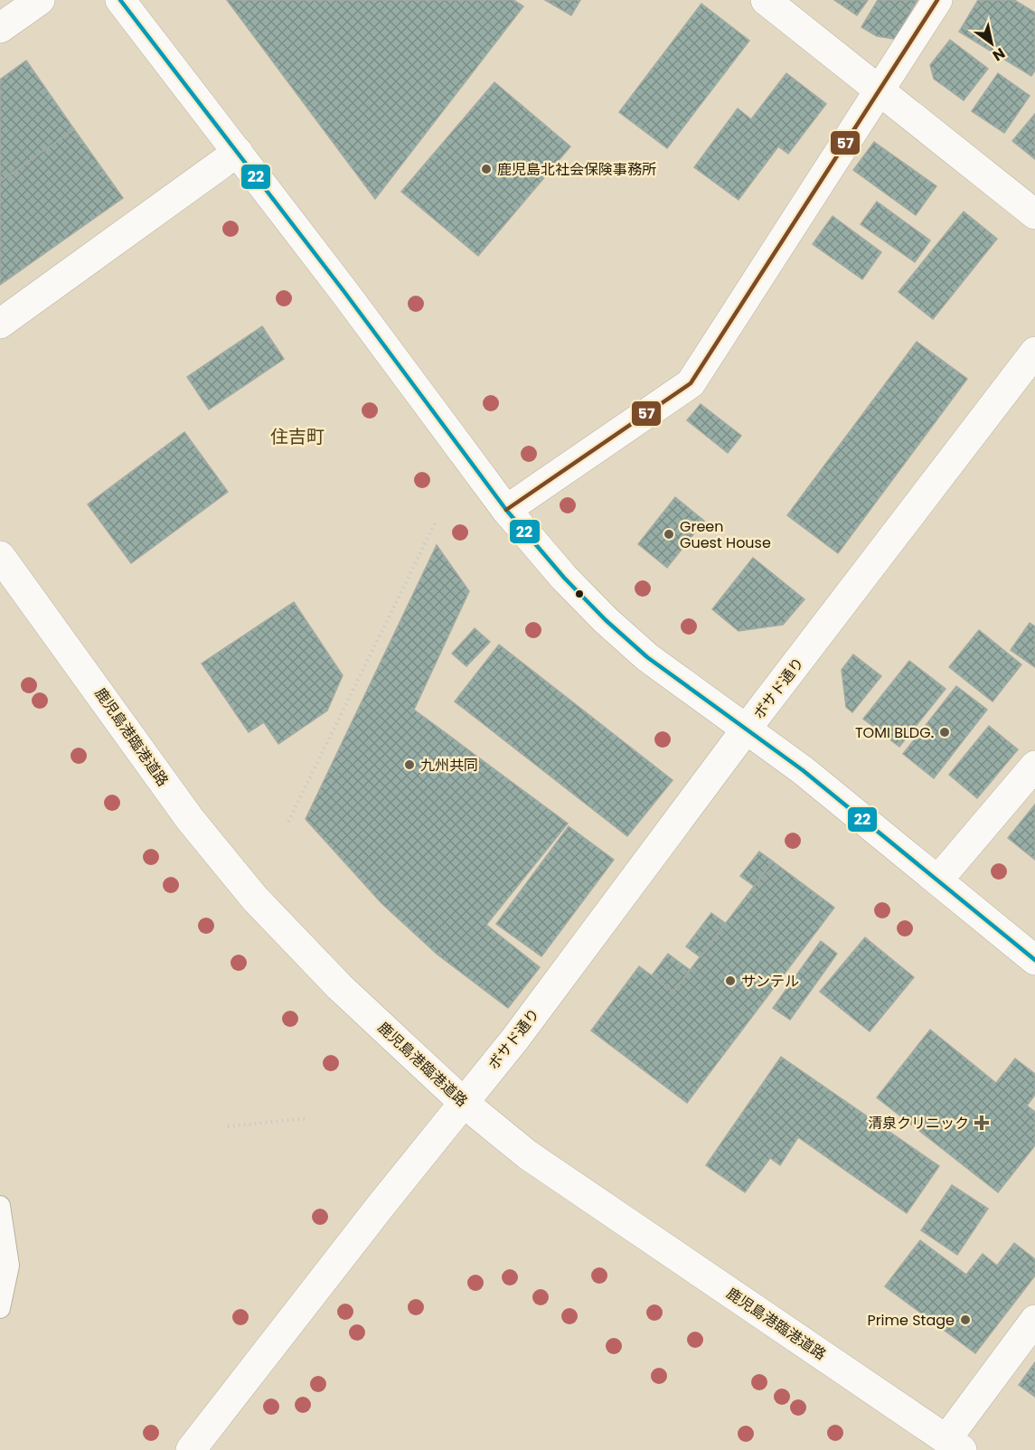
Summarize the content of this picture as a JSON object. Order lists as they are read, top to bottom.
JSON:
{
  "streets": {
    "street": ["ボサド通り", "鹿児島港臨港道路"]
  },
  "crossings": [
    ["ボサド通り", "鹿児島港臨港道路"]
  ],
  "districts": ["住吉町"],
  "places": {
    "other": [
      "鹿児島北社会保険事務所",
      "Green Guest House",
      "TOMI BLDG.",
      "九州共同",
      "サンテル",
      "Prime Stage"
    ],
    "health": ["清泉クリニック"]
  },
  "lines": ["transit line 22", "transit line 57"],
  "north": "bottom right"
}
